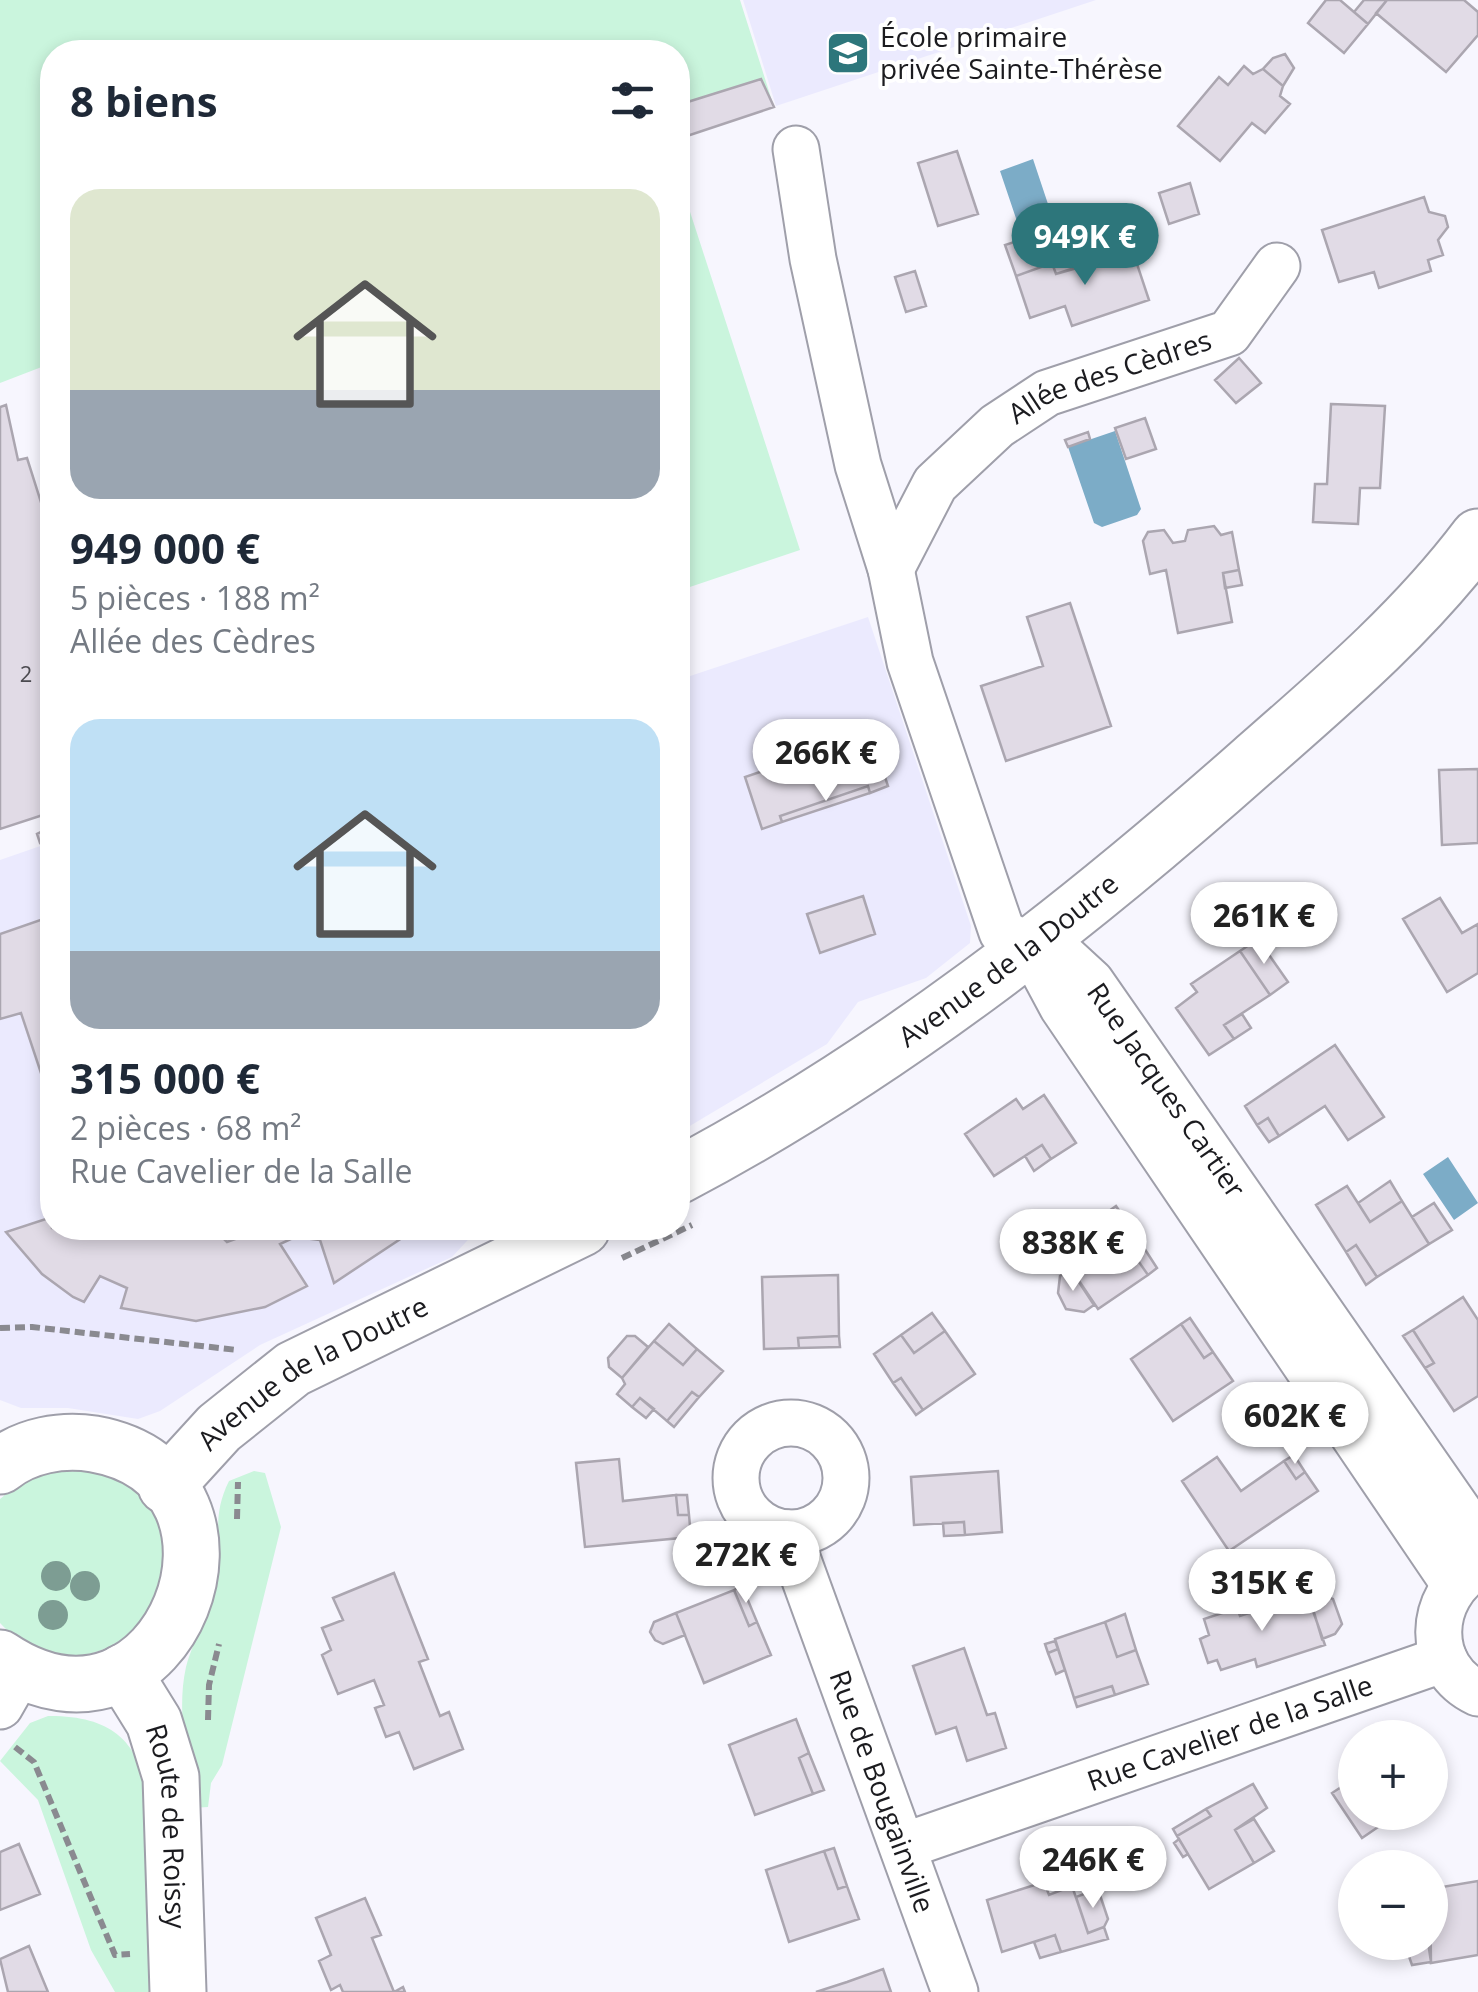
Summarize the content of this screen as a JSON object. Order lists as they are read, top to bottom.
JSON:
{
  "streets": {
    "main road": ["Avenue de la Doutre", "Route de Roissy"],
    "street": [
      "Allée des Cèdres",
      "Rue Jacques Cartier",
      "Rue Cavelier de la Salle",
      "Rue de Bougainville"
    ]
  },
  "crossings": [
    ["Avenue de la Doutre", "Rue Jacques Cartier"],
    ["Rue Cavelier de la Salle", "Rue de Bougainville"]
  ],
  "places": {
    "school or university": ["École primaire privée Sainte-Thérèse"]
  },
  "house_numbers": ["2"],
  "page": {
    "heading": "8 biens",
    "list": [
      {
        "name": "949 000 €",
        "note": "5 pièces · 188 m² · Allée des Cèdres"
      },
      {
        "name": "315 000 €",
        "note": "2 pièces · 68 m² · Rue Cavelier de la Salle"
      }
    ],
    "price": [
      "949K €",
      "266K €",
      "261K €",
      "838K €",
      "602K €",
      "272K €",
      "315K €",
      "246K €"
    ],
    "map_buttons": ["+", "−"]
  }
}
